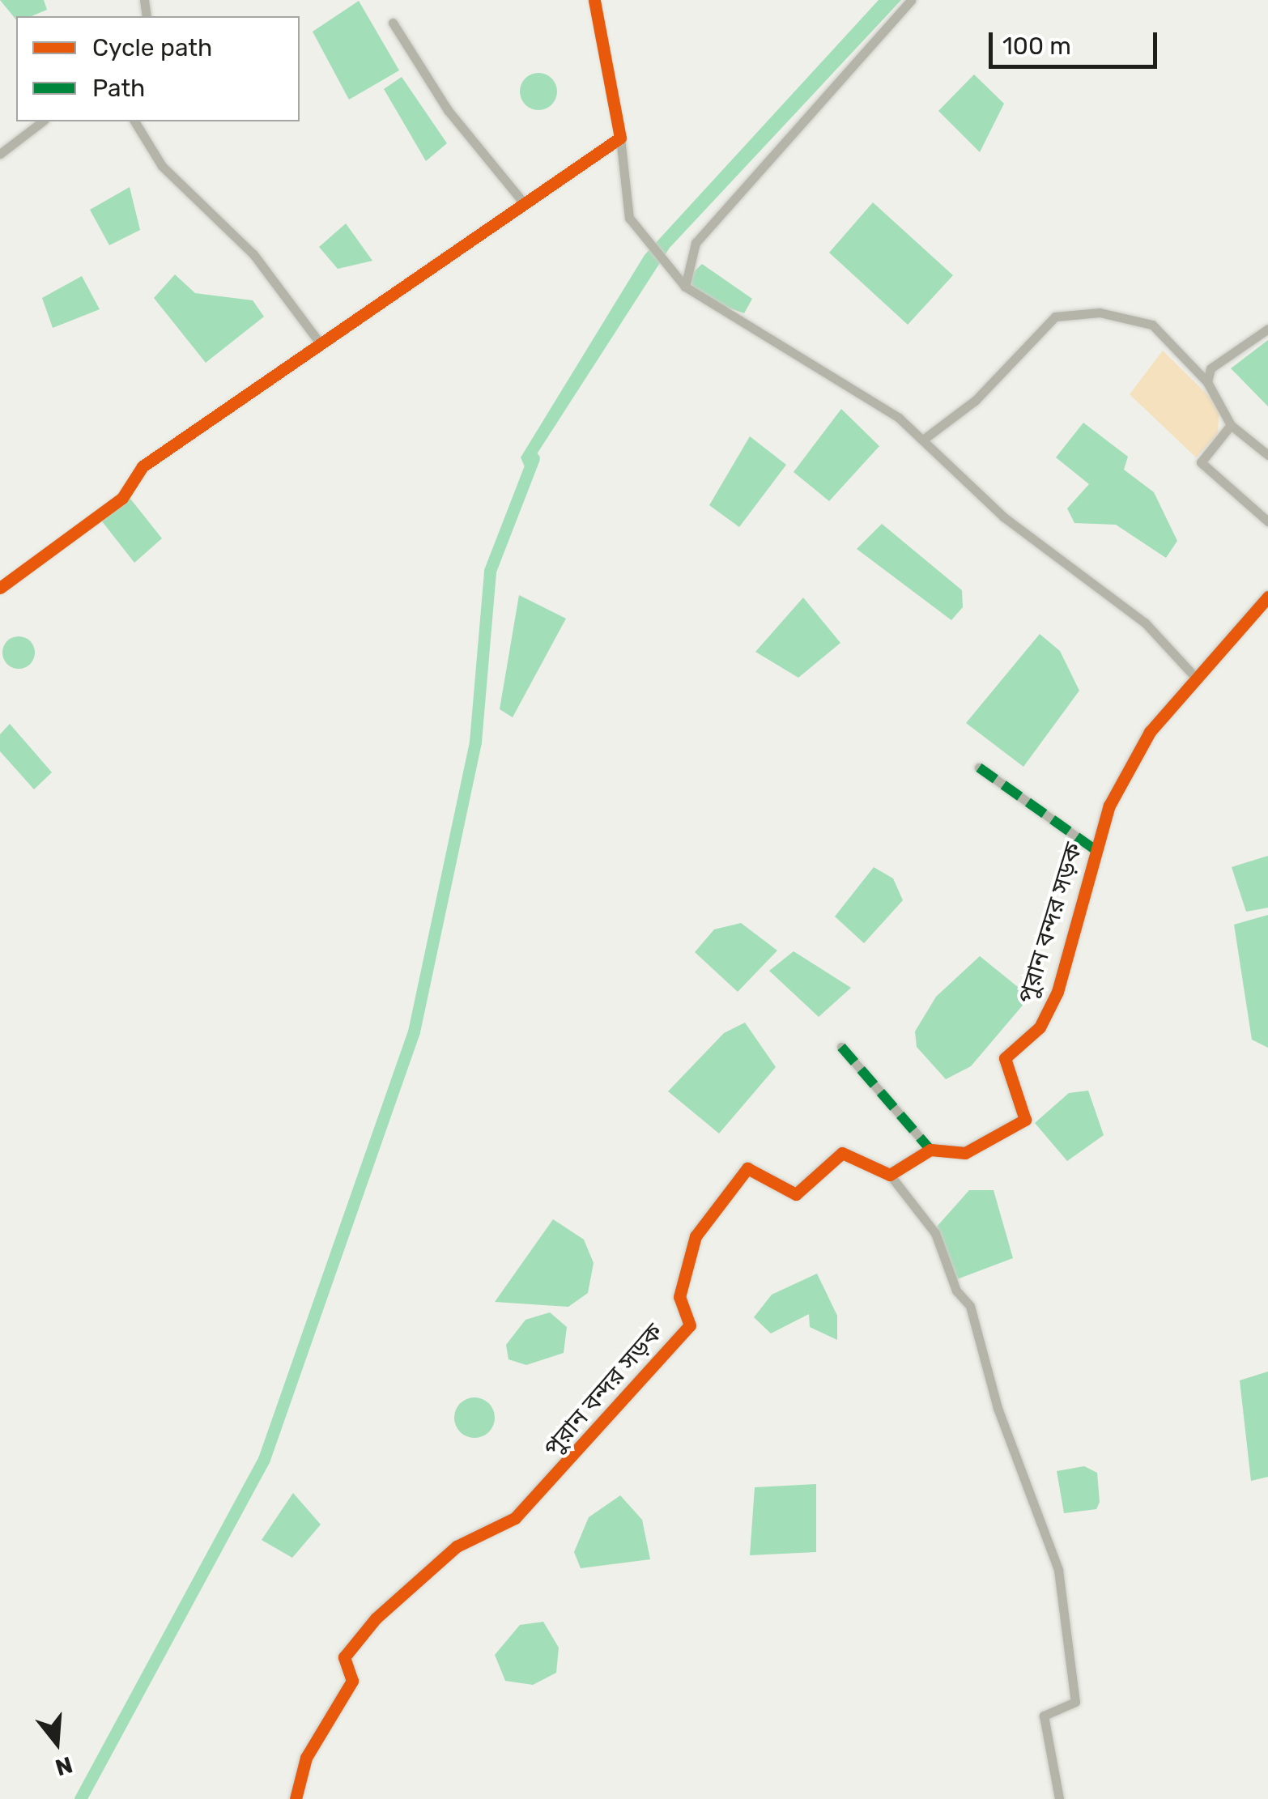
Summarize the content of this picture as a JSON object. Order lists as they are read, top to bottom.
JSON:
{
  "streets": {
    "street": ["পুরান বন্দর সড়ক"]
  },
  "legend": ["Cycle path", "Path"],
  "scale_bar": "100 m",
  "north": "bottom"
}
